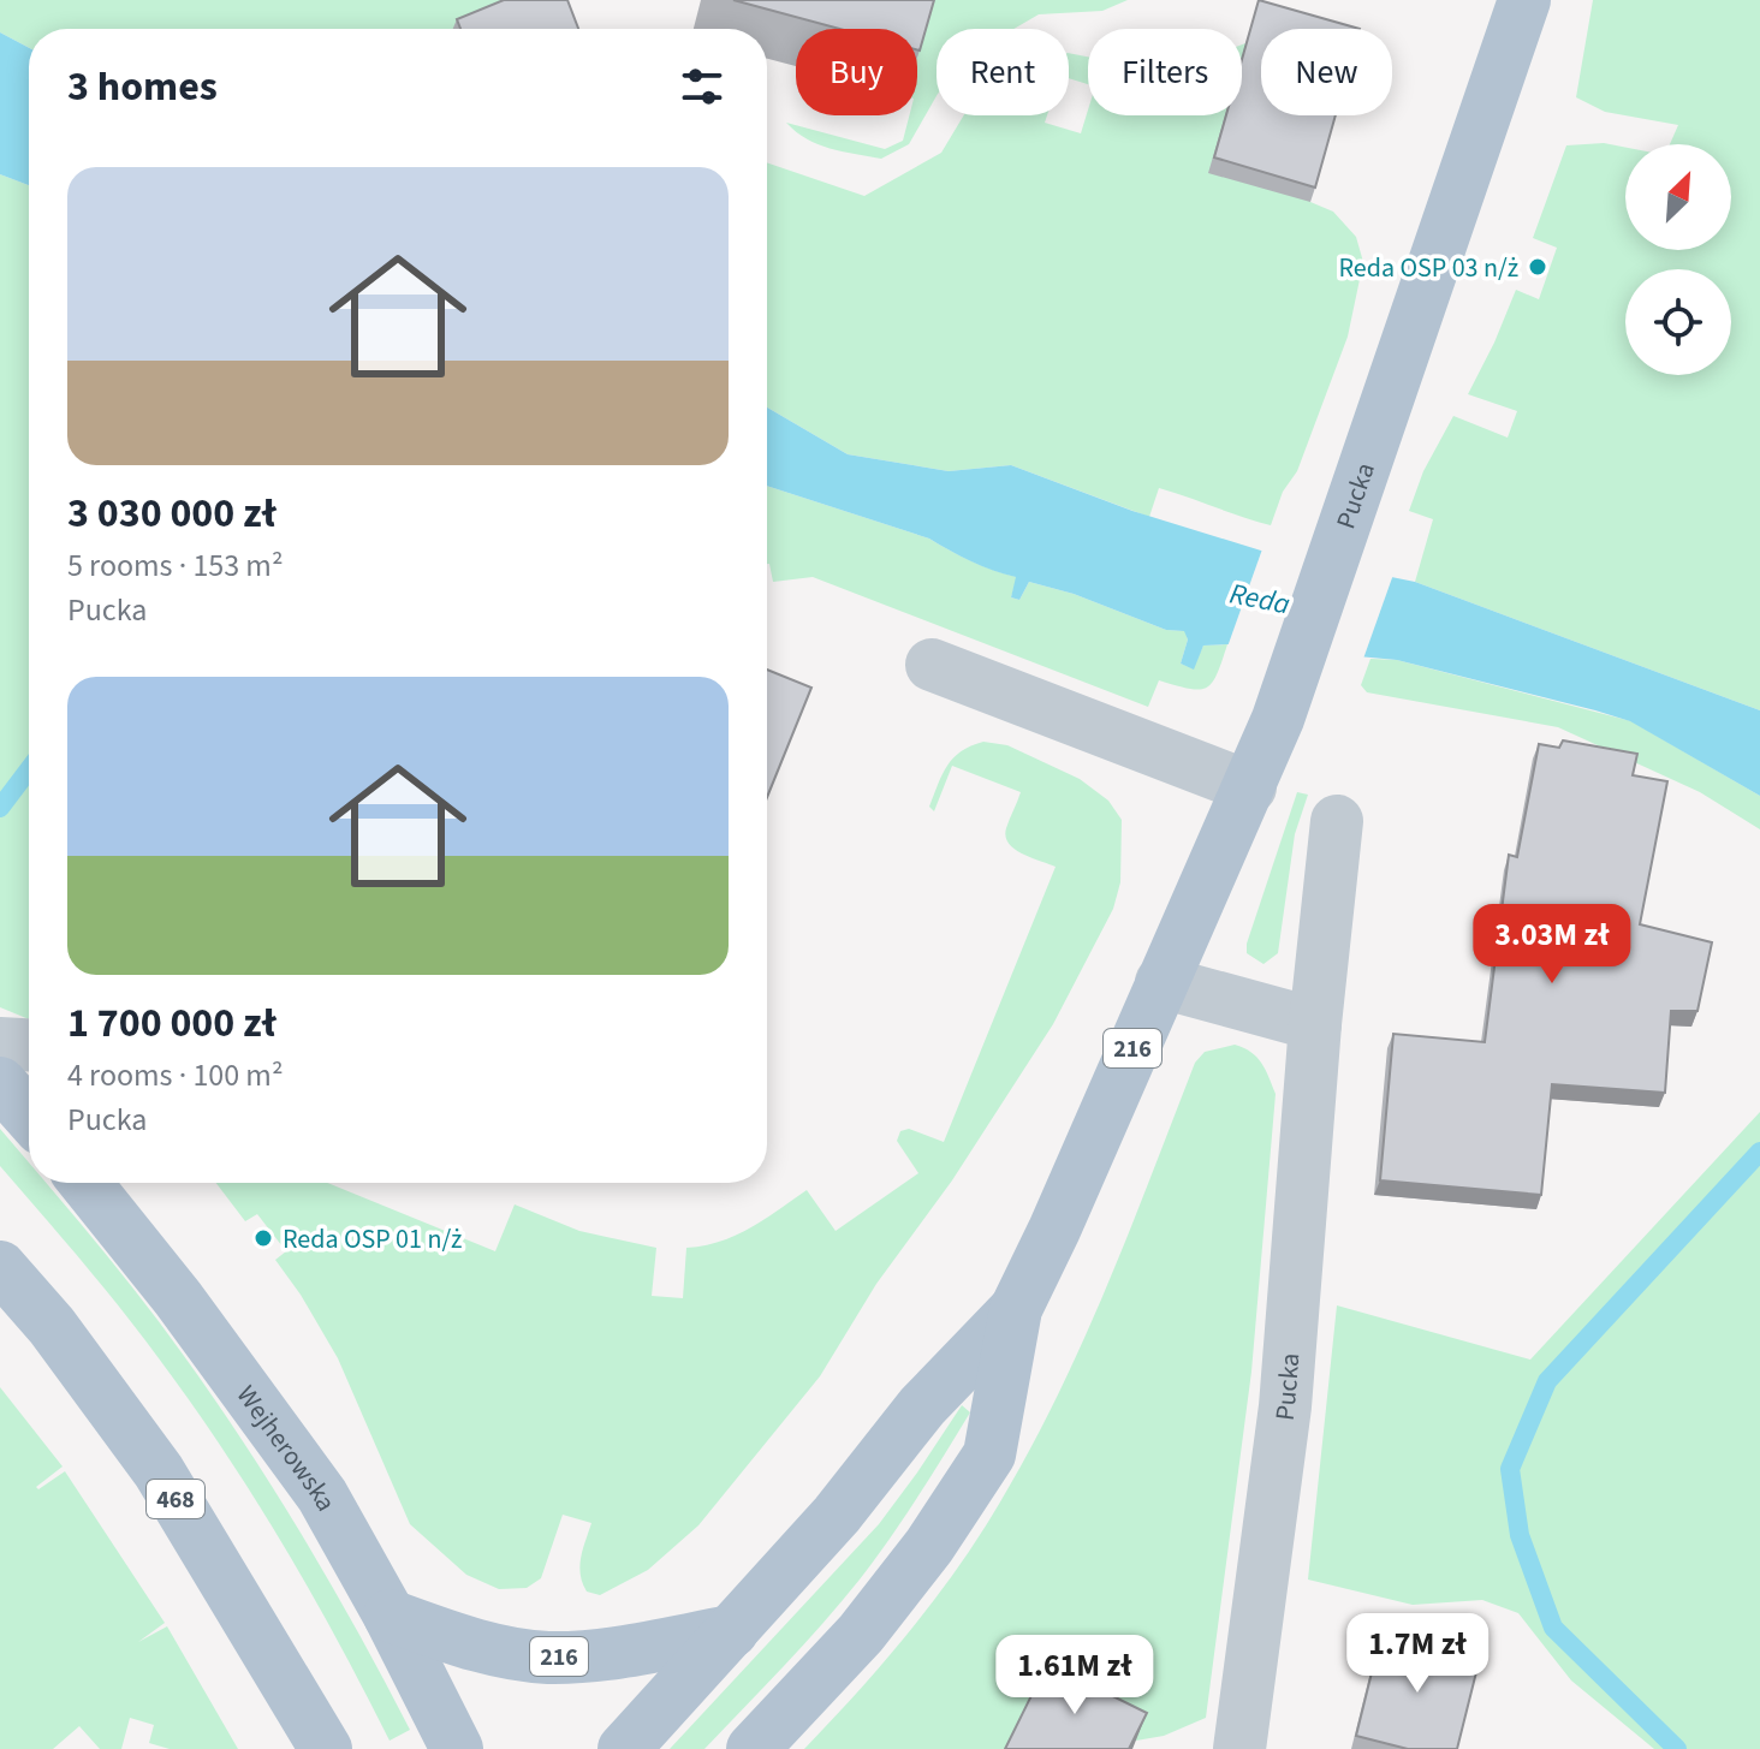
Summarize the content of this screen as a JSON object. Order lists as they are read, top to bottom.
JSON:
{
  "streets": {
    "main road": [
      "Pucka",
      "216",
      "Wejherowska",
      "468"
    ]
  },
  "crossings": [
    ["Pucka", "216"],
    ["216", "Wejherowska"]
  ],
  "water": ["Reda"],
  "places": ["Reda OSP 03 n/ż", "Reda OSP 01 n/ż"],
  "north": "top right",
  "page": {
    "chip": [
      "Buy",
      "Rent",
      "Filters",
      "New"
    ],
    "heading": "3 homes",
    "list": [
      {
        "name": "3 030 000 zł",
        "note": "5 rooms · 153 m² · Pucka"
      },
      {
        "name": "1 700 000 zł",
        "note": "4 rooms · 100 m² · Pucka"
      }
    ],
    "price": ["3.03M zł", "1.7M zł", "1.61M zł"]
  }
}
